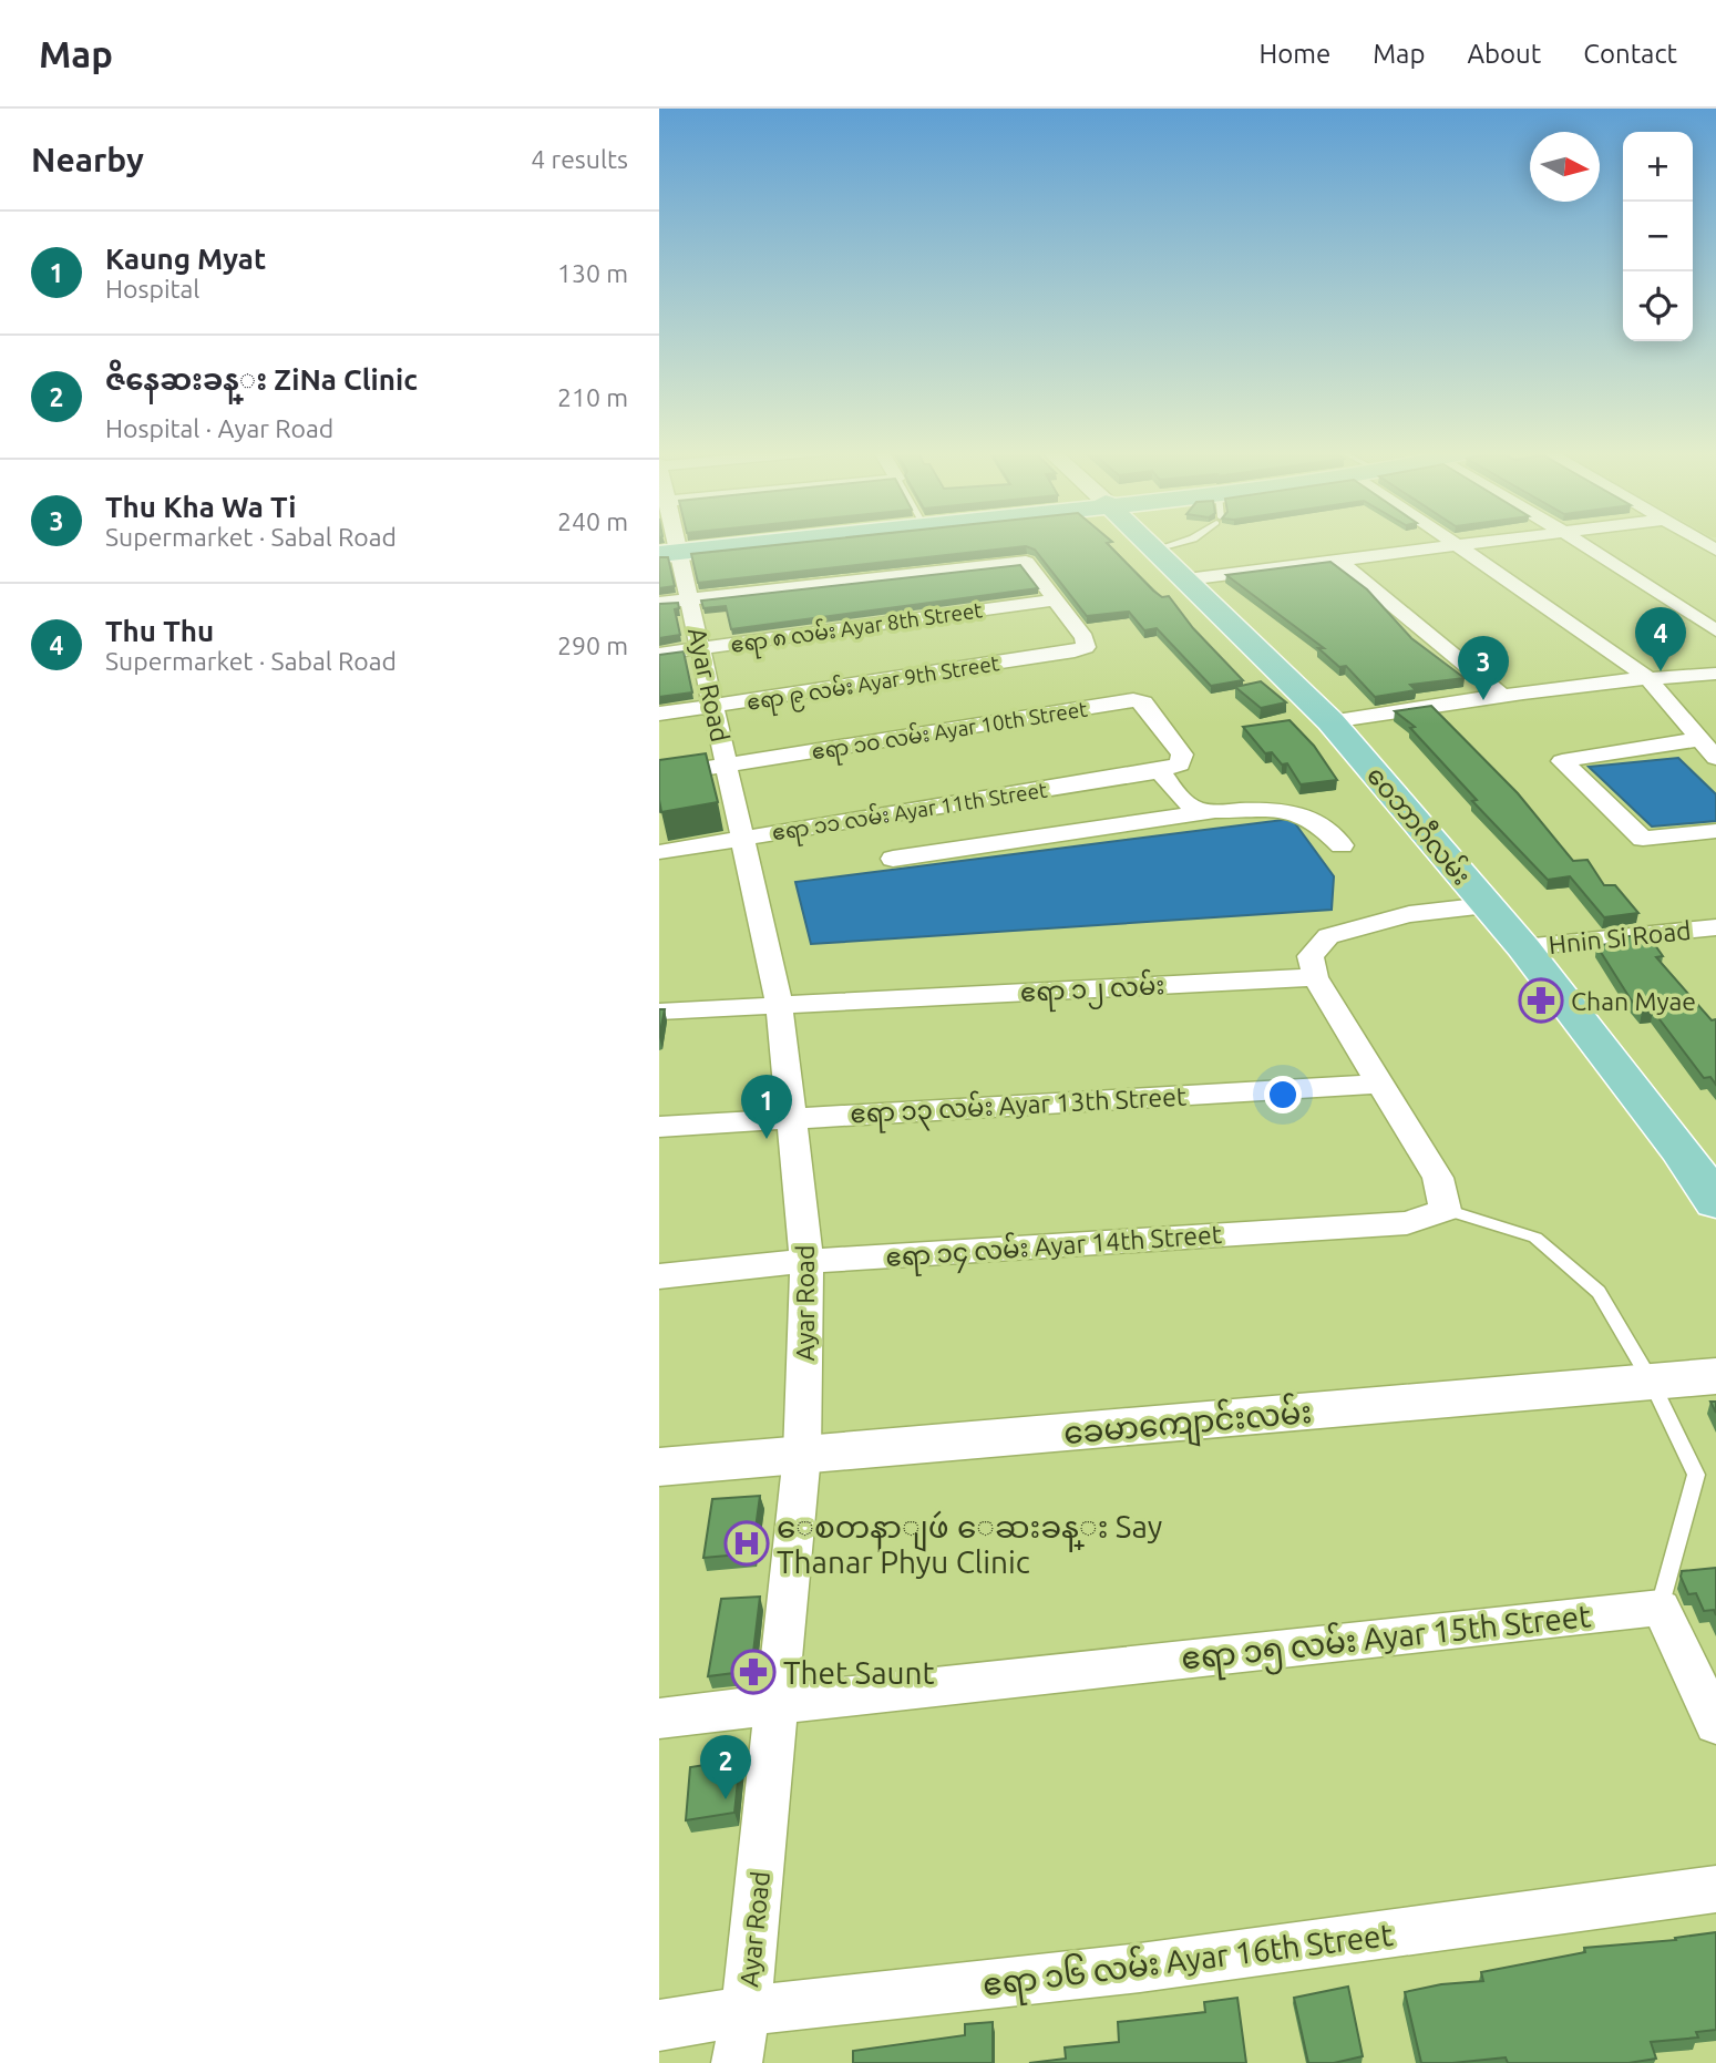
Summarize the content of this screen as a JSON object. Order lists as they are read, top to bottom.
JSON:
{
  "streets": {
    "main road": ["ဝေဘာဂီလမ်း"],
    "street": [
      "ဧရာ ၈ လမ်း Ayar 8th Street",
      "ဧရာ ၉ လမ်း Ayar 9th Street",
      "Ayar Road",
      "ဧရာ ၁၀ လမ်း Ayar 10th Street",
      "ဧရာ ၁၁ လမ်း Ayar 11th Street",
      "Hnin Si Road",
      "ဧရာ ၁၂ လမ်း",
      "ဧရာ ၁၃ လမ်း Ayar 13th Street",
      "ဧရာ ၁၄ လမ်း Ayar 14th Street",
      "ခေမာကျောင်းလမ်း",
      "ဧရာ ၁၅ လမ်း Ayar 15th Street",
      "ဧရာ ၁၆ လမ်း Ayar 16th Street"
    ]
  },
  "crossings": [
    ["ဧရာ ၈ လမ်း Ayar 8th Street", "ဧရာ ၉ လမ်း Ayar 9th Street"],
    ["ဧရာ ၈ လမ်း Ayar 8th Street", "Ayar Road"],
    ["ဧရာ ၉ လမ်း Ayar 9th Street", "Ayar Road"],
    ["Ayar Road", "ဧရာ ၁၀ လမ်း Ayar 10th Street"],
    ["Ayar Road", "ဧရာ ၁၁ လမ်း Ayar 11th Street"],
    ["Ayar Road", "ဧရာ ၁၂ လမ်း"],
    ["Ayar Road", "ဧရာ ၁၃ လမ်း Ayar 13th Street"],
    ["Ayar Road", "ဧရာ ၁၄ လမ်း Ayar 14th Street"],
    ["Ayar Road", "ခေမာကျောင်းလမ်း"],
    ["Ayar Road", "ဧရာ ၁၆ လမ်း Ayar 16th Street"],
    ["ဧရာ ၁၀ လမ်း Ayar 10th Street", "ဧရာ ၁၁ လမ်း Ayar 11th Street"],
    ["ဝေဘာဂီလမ်း", "Hnin Si Road"]
  ],
  "places": {
    "pharmacy": ["Chan Myae", "Thet Saunt"],
    "hospital": ["ေစတနာျဖဴ ေဆးခန္း Say Thanar Phyu Clinic"]
  },
  "north": "right",
  "page": {
    "header": "Map",
    "nav": [
      "Home",
      "Map",
      "About",
      "Contact"
    ],
    "heading": ["Nearby", "4 results"],
    "map_buttons": ["+", "−"],
    "list": [
      {
        "mark": "1",
        "name": "Kaung Myat",
        "note": "Hospital",
        "value": "130 m"
      },
      {
        "mark": "2",
        "name": "ဇိနေဆးခန္း ZiNa Clinic",
        "note": "Hospital · Ayar Road",
        "value": "210 m"
      },
      {
        "mark": "3",
        "name": "Thu Kha Wa Ti",
        "note": "Supermarket · Sabal Road",
        "value": "240 m"
      },
      {
        "mark": "4",
        "name": "Thu Thu",
        "note": "Supermarket · Sabal Road",
        "value": "290 m"
      }
    ],
    "pins": [
      "4",
      "3",
      "1",
      "2"
    ]
  }
}
